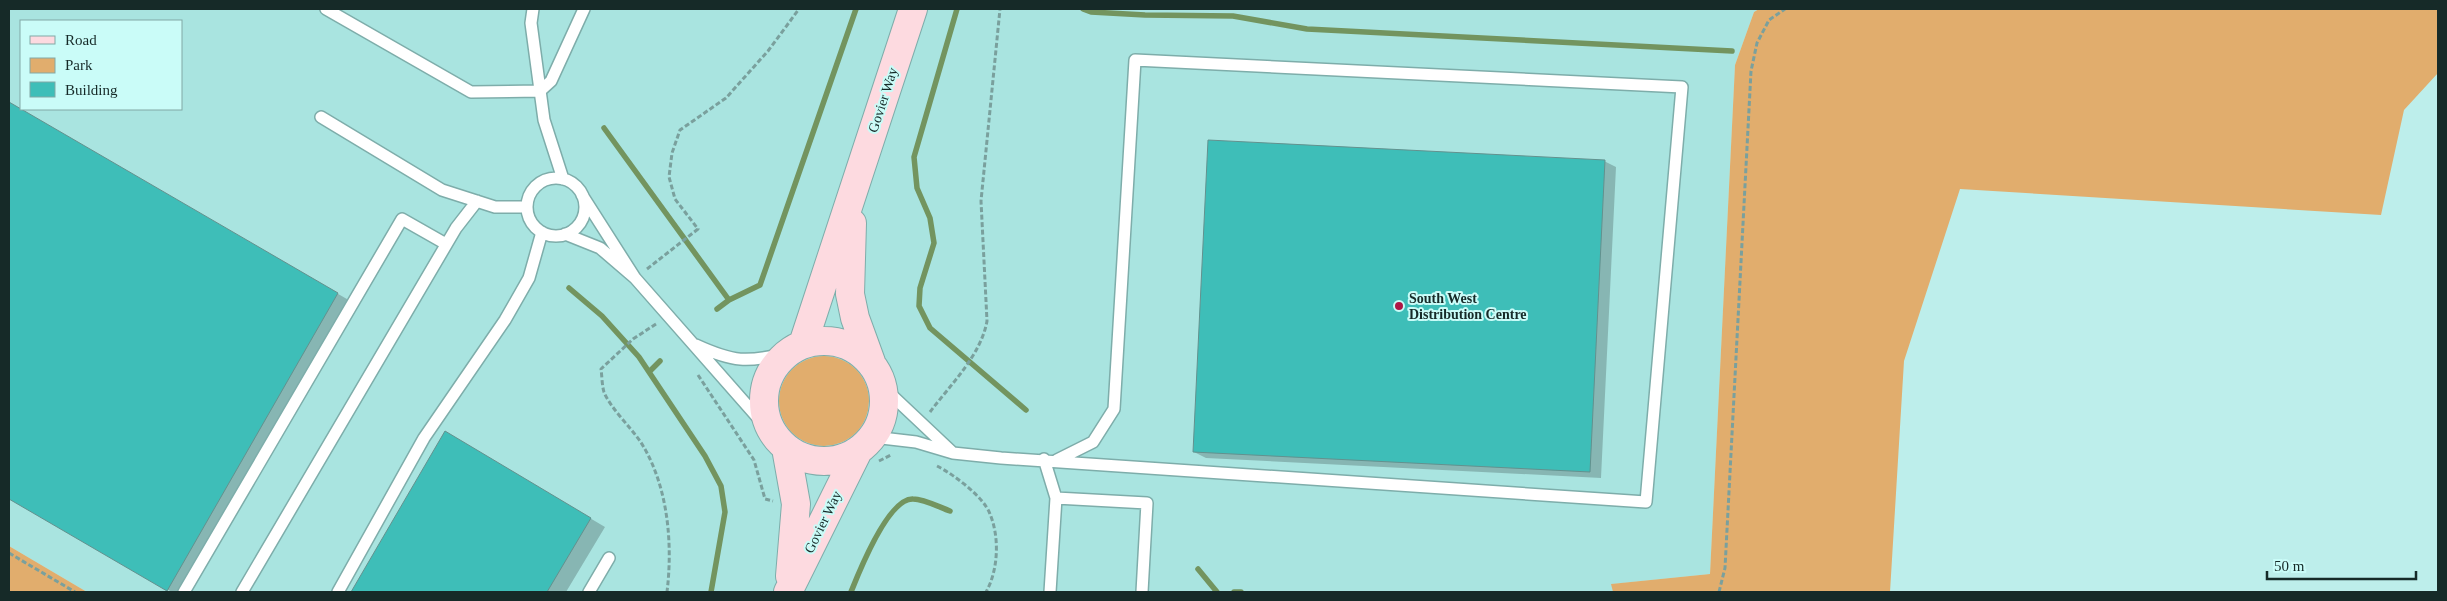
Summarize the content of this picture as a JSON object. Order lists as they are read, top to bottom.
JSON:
{
  "streets": {
    "street": ["Govier Way"]
  },
  "places": ["South West Distribution Centre"],
  "legend": ["Road", "Park", "Building"],
  "scale_bar": "50 m"
}
